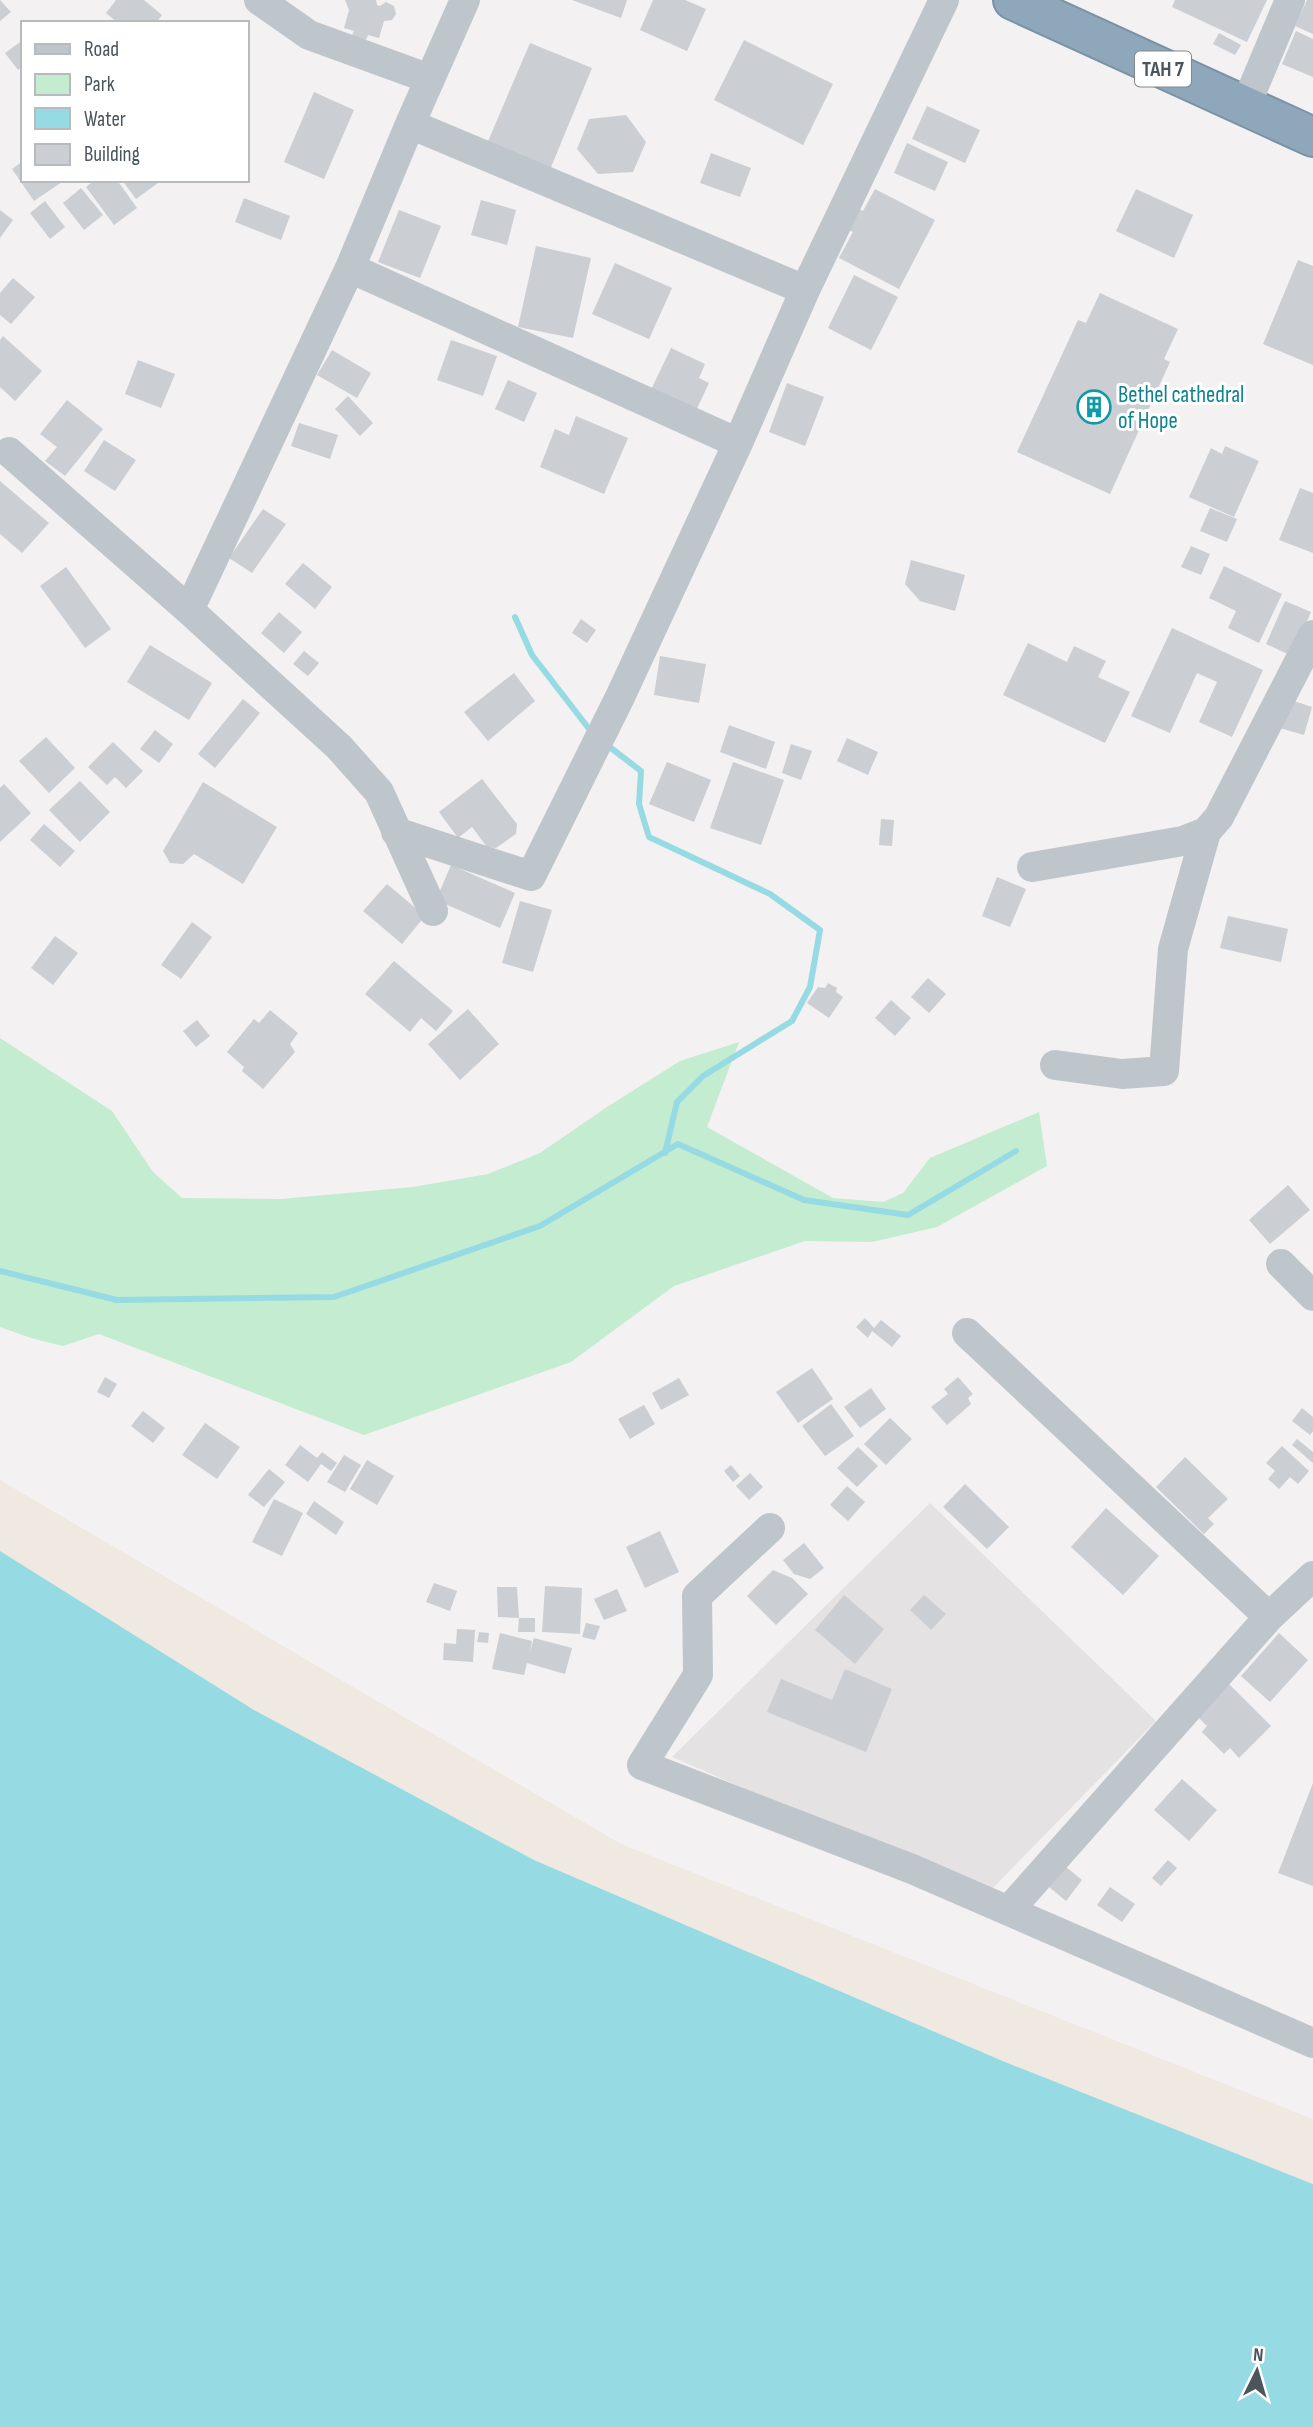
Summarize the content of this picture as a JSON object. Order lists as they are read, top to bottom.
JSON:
{
  "streets": {
    "highway": ["TAH 7"]
  },
  "places": {
    "building": ["Bethel cathedral of Hope"]
  },
  "legend": [
    "Road",
    "Park",
    "Water",
    "Building"
  ],
  "north": "top"
}
